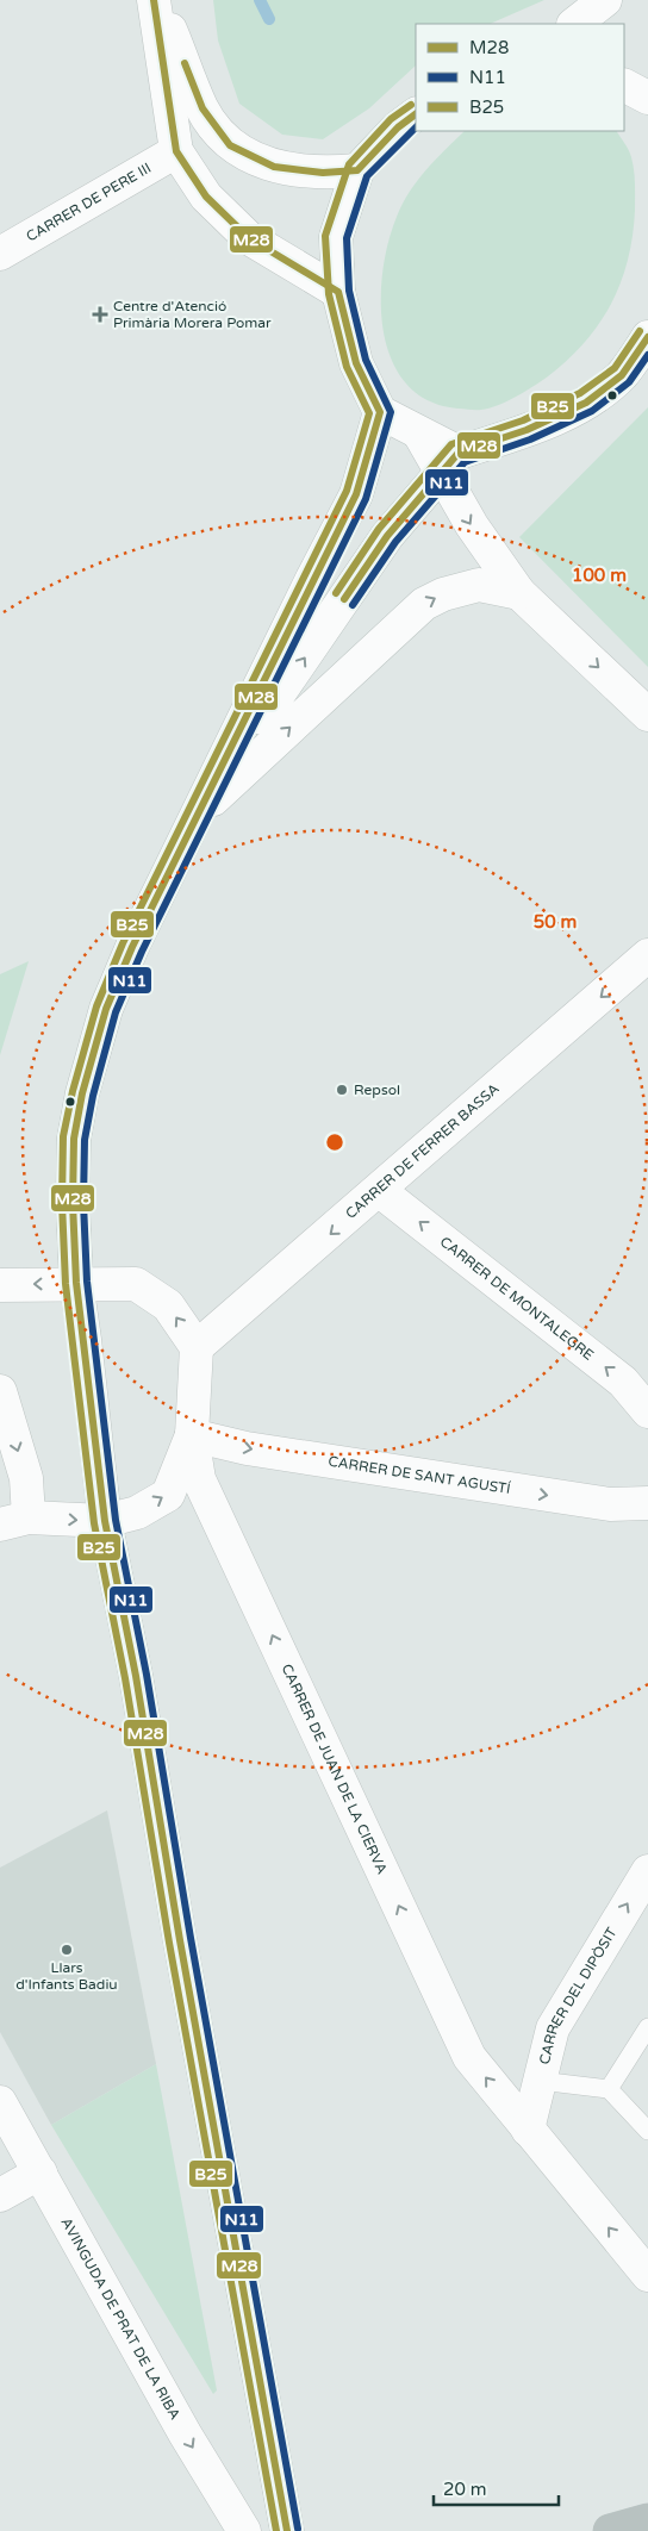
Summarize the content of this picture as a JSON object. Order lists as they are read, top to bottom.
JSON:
{
  "streets": {
    "street": [
      "CARRER DE PERE III",
      "CARRER DE FERRER BASSA",
      "CARRER DE MONTALEGRE",
      "CARRER DE SANT AGUSTÍ",
      "CARRER DE JUAN DE LA CIERVA",
      "CARRER DEL DIPÒSIT",
      "AVINGUDA DE PRAT DE LA RIBA"
    ]
  },
  "crossings": [
    ["CARRER DE FERRER BASSA", "CARRER DE MONTALEGRE"],
    ["CARRER DE FERRER BASSA", "CARRER DE JUAN DE LA CIERVA"],
    ["CARRER DE SANT AGUSTÍ", "CARRER DE JUAN DE LA CIERVA"],
    ["CARRER DE JUAN DE LA CIERVA", "CARRER DEL DIPÒSIT"]
  ],
  "one_way": [
    "CARRER DE FERRER BASSA",
    "CARRER DE MONTALEGRE",
    "CARRER DE SANT AGUSTÍ",
    "CARRER DEL DIPÒSIT"
  ],
  "places": {
    "health": ["Centre d'Atenció Primària Morera Pomar"],
    "other": ["Repsol", "Llars d'Infants Badiu"]
  },
  "lines": ["transit line M28", "transit line B25", "transit line N11"],
  "legend": ["M28", "N11", "B25"],
  "scale_bar": "20 m",
  "rings": ["100 m", "50 m"]
}
